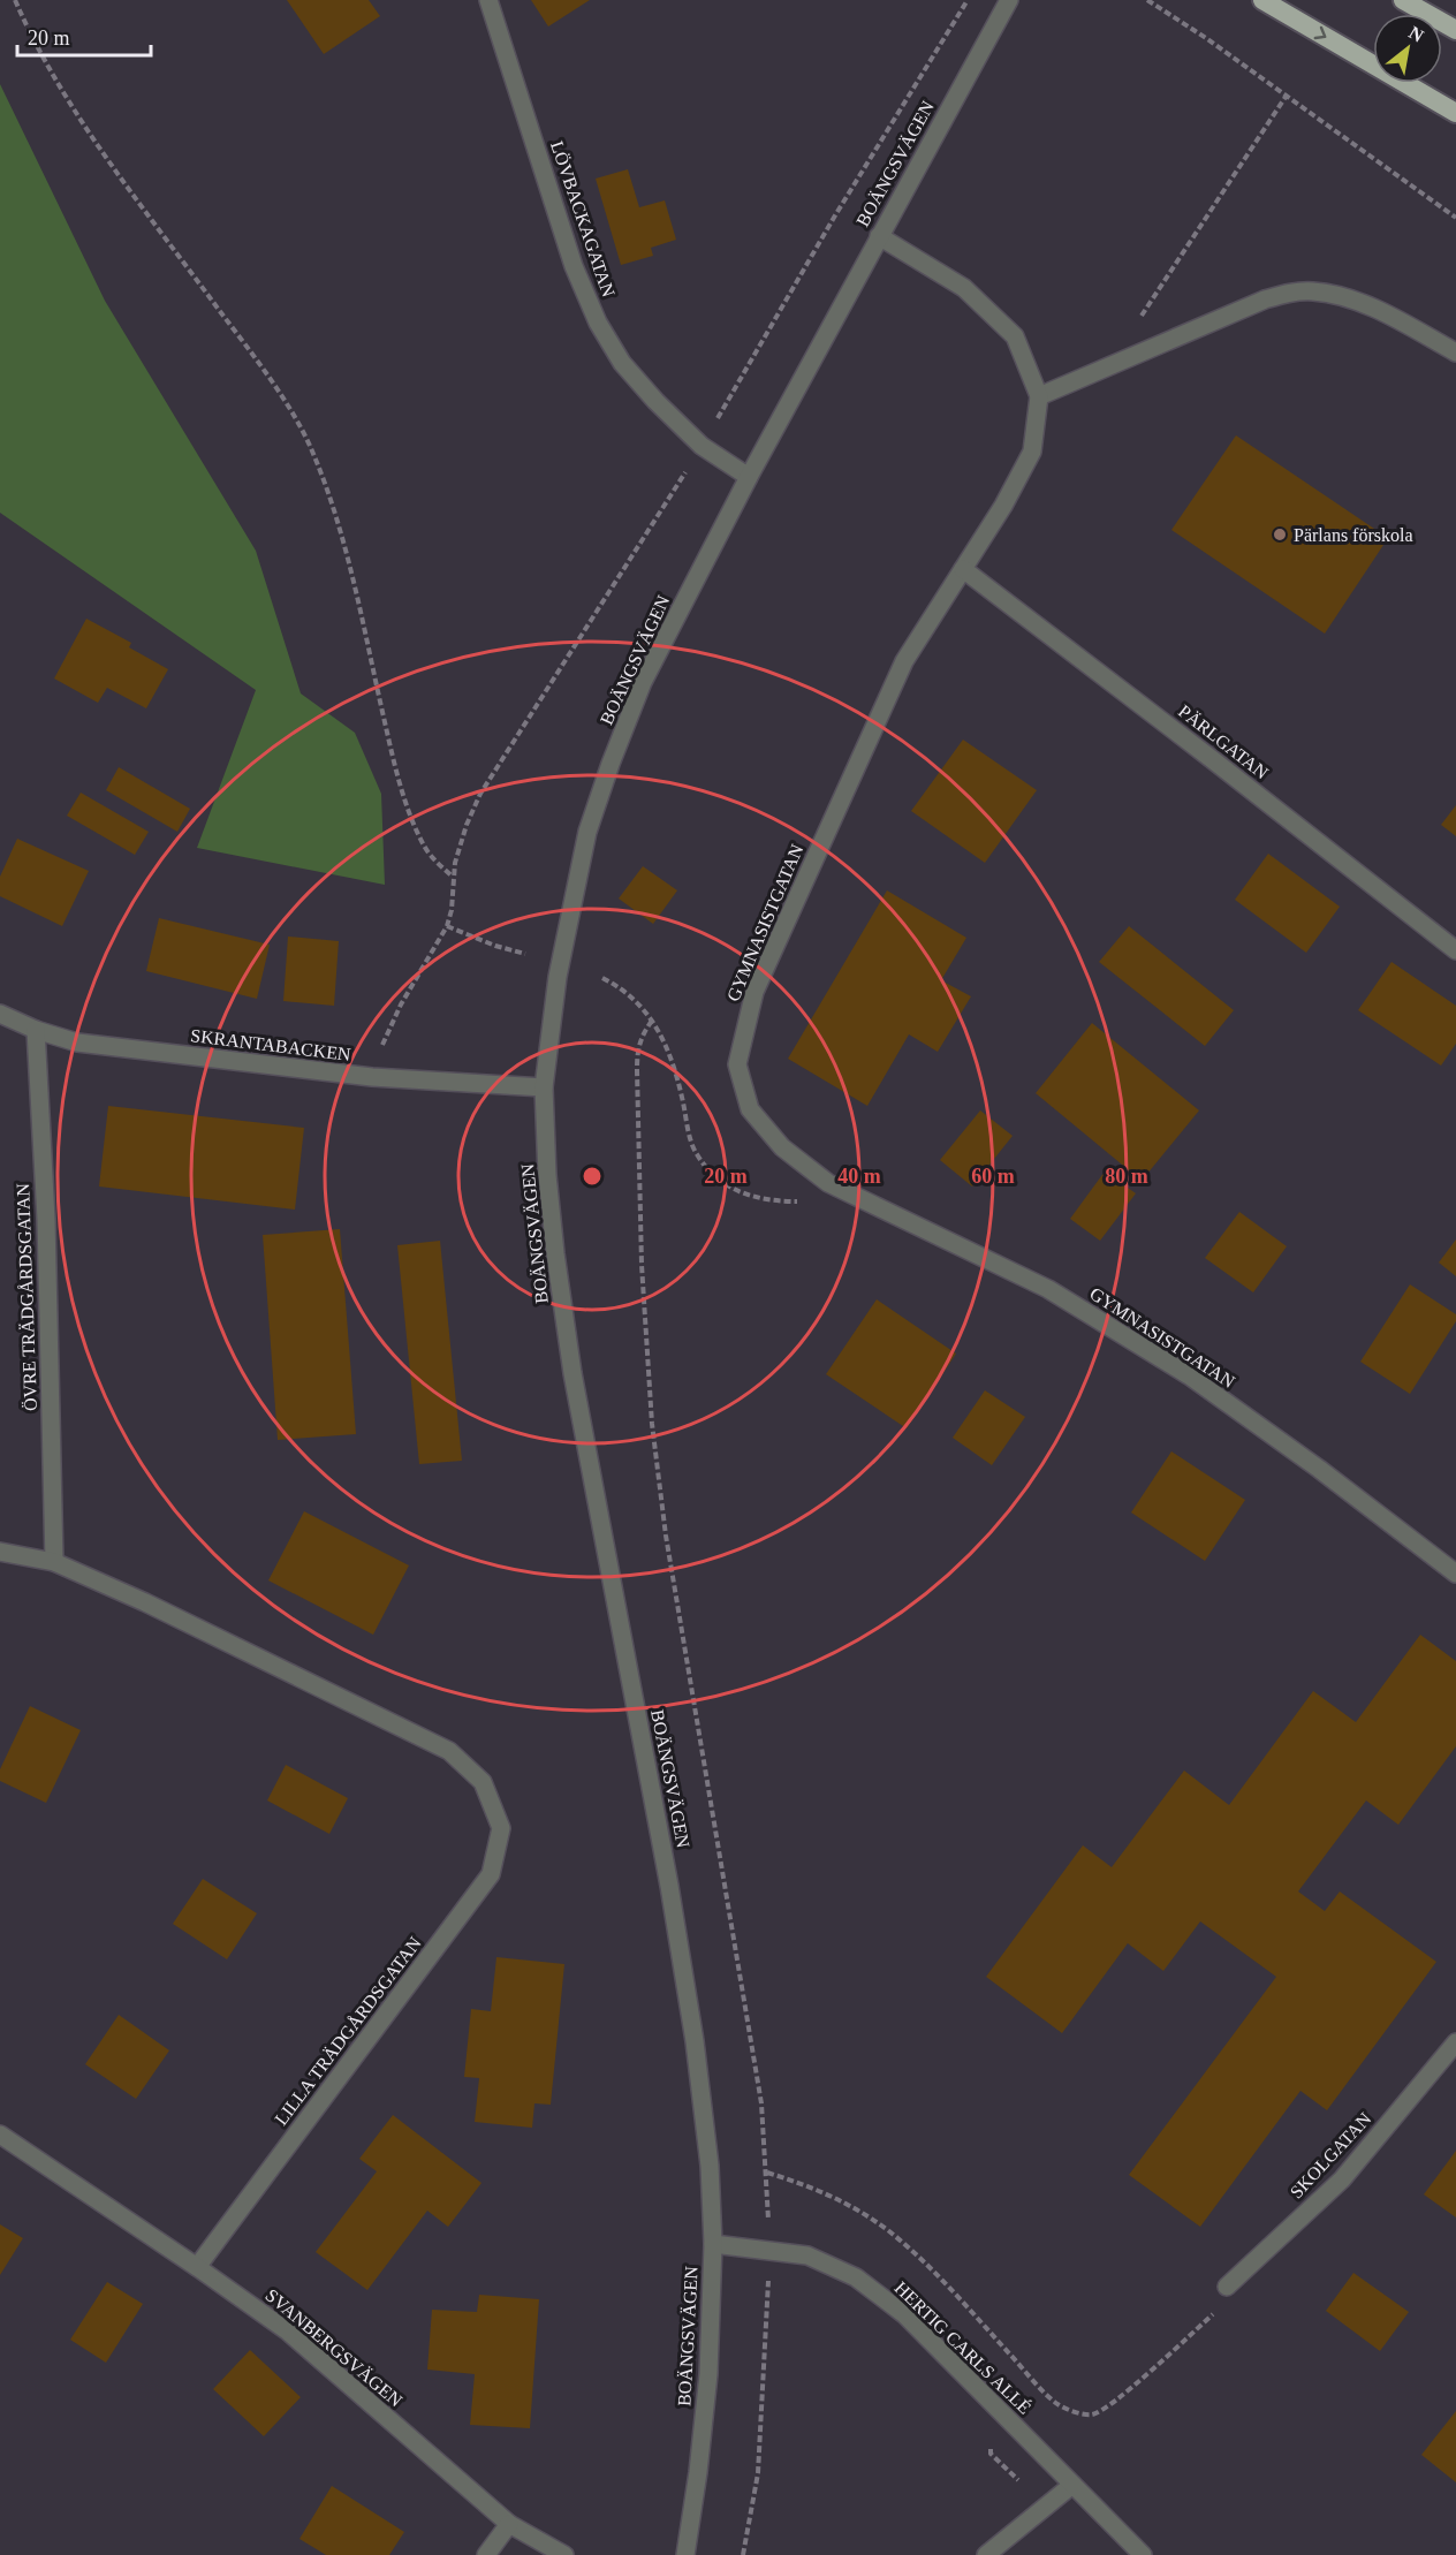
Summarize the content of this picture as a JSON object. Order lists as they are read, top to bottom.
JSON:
{
  "streets": {
    "street": [
      "BOÄNGSVÄGEN",
      "LÖVBACKAGATAN",
      "PÄRLGATAN",
      "GYMNASISTGATAN",
      "SKRANTABACKEN",
      "ÖVRE TRÄDGÅRDSGATAN",
      "LILLA TRÄDGÅRDSGATAN",
      "SKOLGATAN",
      "SVANBERGSVÄGEN",
      "HERTIG CARLS ALLÉ"
    ]
  },
  "crossings": [
    ["BOÄNGSVÄGEN", "LÖVBACKAGATAN"],
    ["BOÄNGSVÄGEN", "GYMNASISTGATAN"],
    ["BOÄNGSVÄGEN", "SKRANTABACKEN"],
    ["BOÄNGSVÄGEN", "HERTIG CARLS ALLÉ"],
    ["PÄRLGATAN", "GYMNASISTGATAN"],
    ["SKRANTABACKEN", "ÖVRE TRÄDGÅRDSGATAN"],
    ["ÖVRE TRÄDGÅRDSGATAN", "LILLA TRÄDGÅRDSGATAN"],
    ["LILLA TRÄDGÅRDSGATAN", "SVANBERGSVÄGEN"]
  ],
  "places": ["Pärlans förskola"],
  "scale_bar": "20 m",
  "north": "top right",
  "rings": [
    "20 m",
    "40 m",
    "60 m",
    "80 m"
  ]
}
